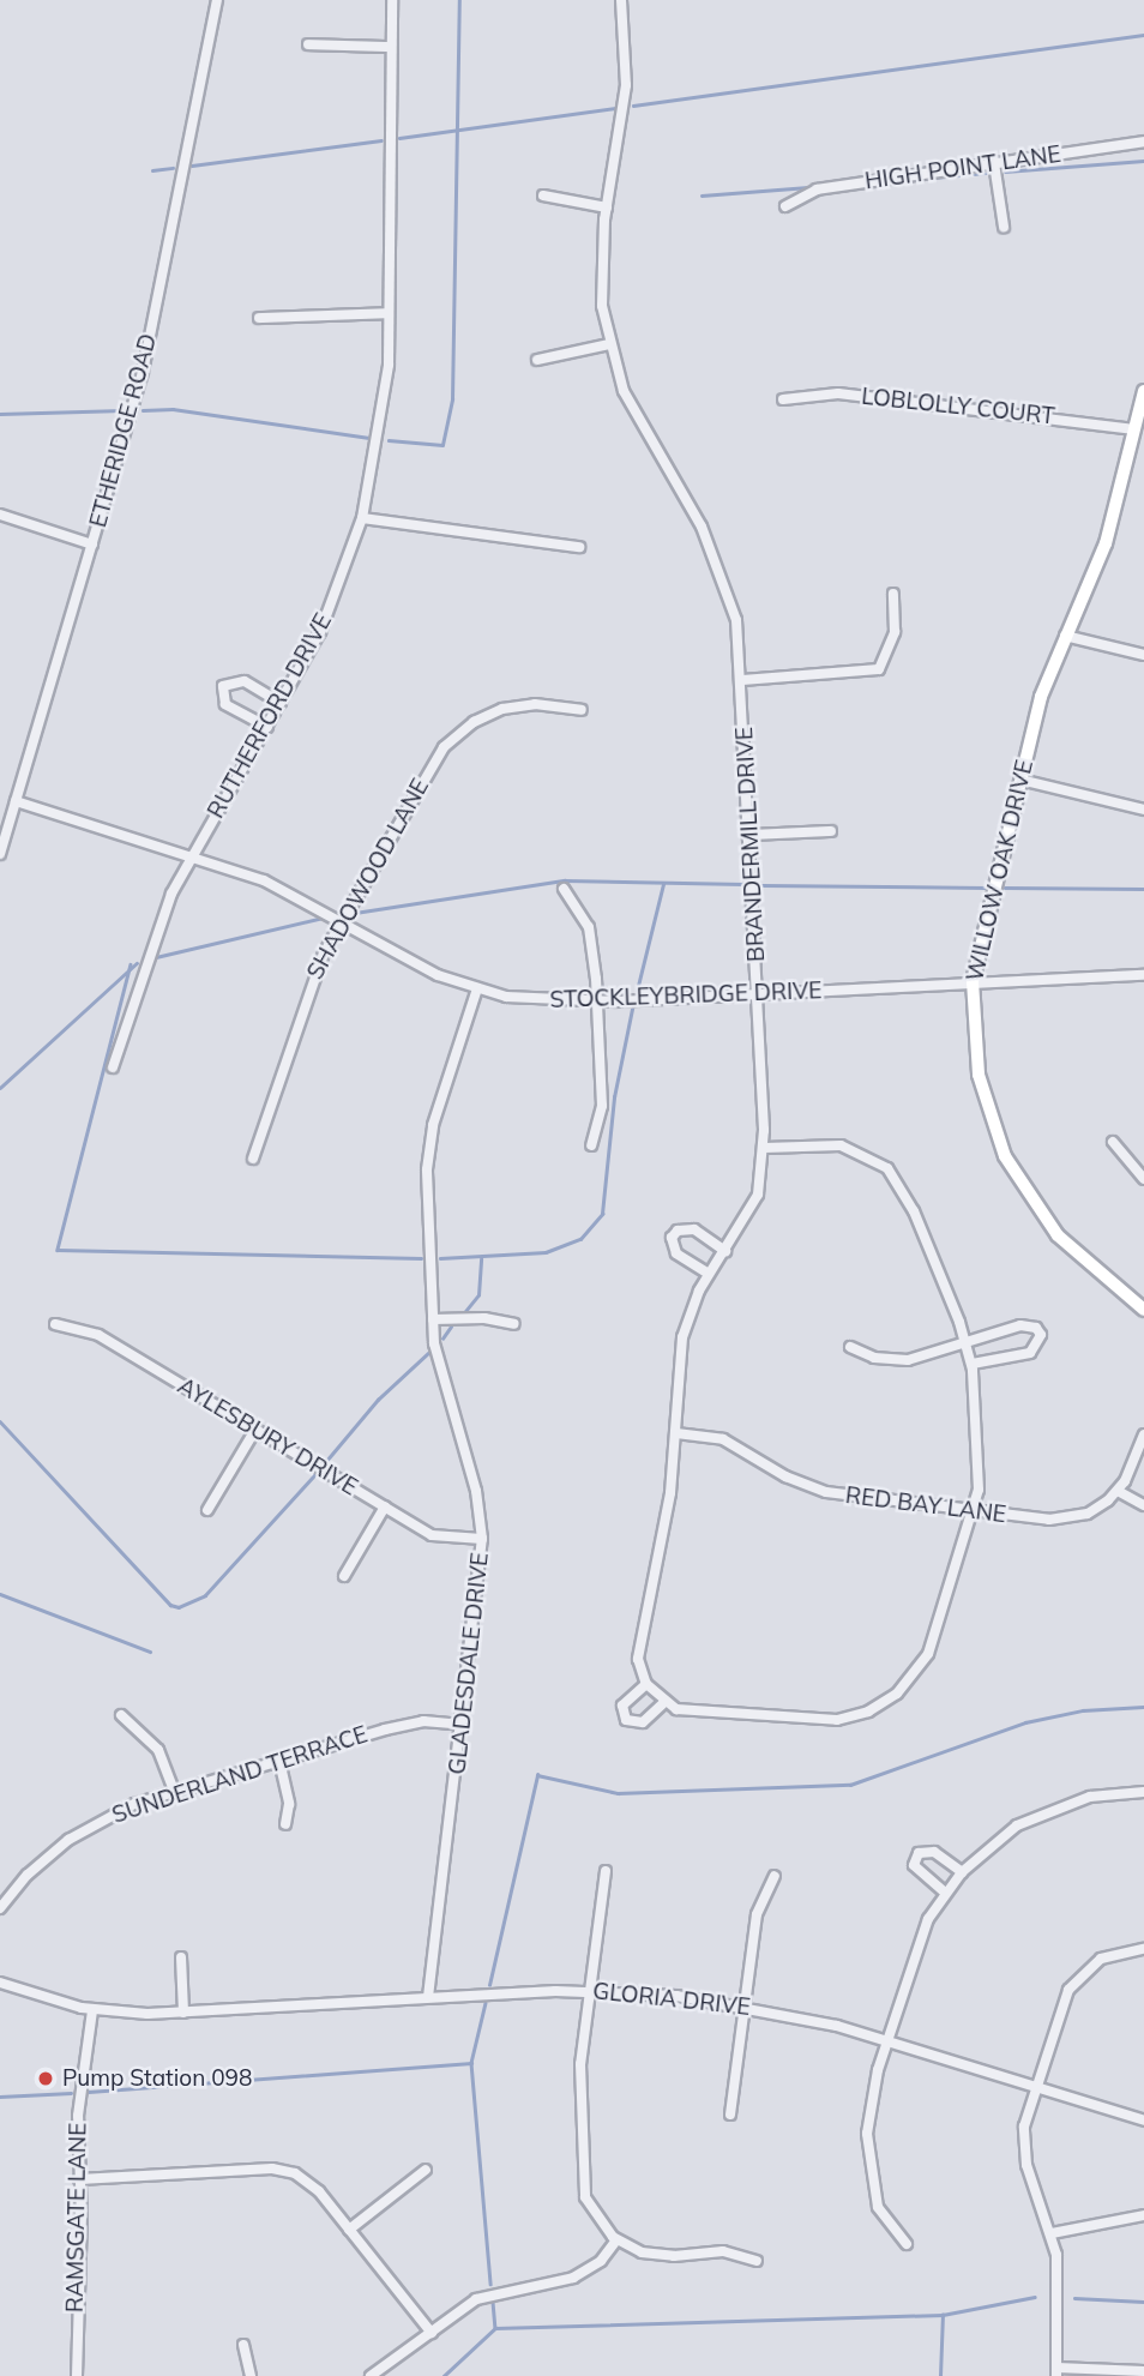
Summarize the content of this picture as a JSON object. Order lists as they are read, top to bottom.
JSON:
{
  "streets": {
    "street": [
      "HIGH POINT LANE",
      "LOBLOLLY COURT",
      "ETHERIDGE ROAD",
      "RUTHERFORD DRIVE",
      "BRANDERMILL DRIVE",
      "WILLOW OAK DRIVE",
      "SHADOWOOD LANE",
      "STOCKLEYBRIDGE DRIVE",
      "AYLESBURY DRIVE",
      "RED BAY LANE",
      "GLADESDALE DRIVE",
      "SUNDERLAND TERRACE",
      "GLORIA DRIVE",
      "RAMSGATE LANE"
    ]
  },
  "crossings": [
    ["LOBLOLLY COURT", "WILLOW OAK DRIVE"],
    ["ETHERIDGE ROAD", "STOCKLEYBRIDGE DRIVE"],
    ["RUTHERFORD DRIVE", "STOCKLEYBRIDGE DRIVE"],
    ["BRANDERMILL DRIVE", "STOCKLEYBRIDGE DRIVE"],
    ["BRANDERMILL DRIVE", "RED BAY LANE"],
    ["WILLOW OAK DRIVE", "STOCKLEYBRIDGE DRIVE"],
    ["SHADOWOOD LANE", "STOCKLEYBRIDGE DRIVE"],
    ["STOCKLEYBRIDGE DRIVE", "GLADESDALE DRIVE"],
    ["AYLESBURY DRIVE", "GLADESDALE DRIVE"],
    ["GLADESDALE DRIVE", "SUNDERLAND TERRACE"],
    ["GLADESDALE DRIVE", "GLORIA DRIVE"],
    ["GLORIA DRIVE", "RAMSGATE LANE"]
  ],
  "places": ["Pump Station 098"]
}
